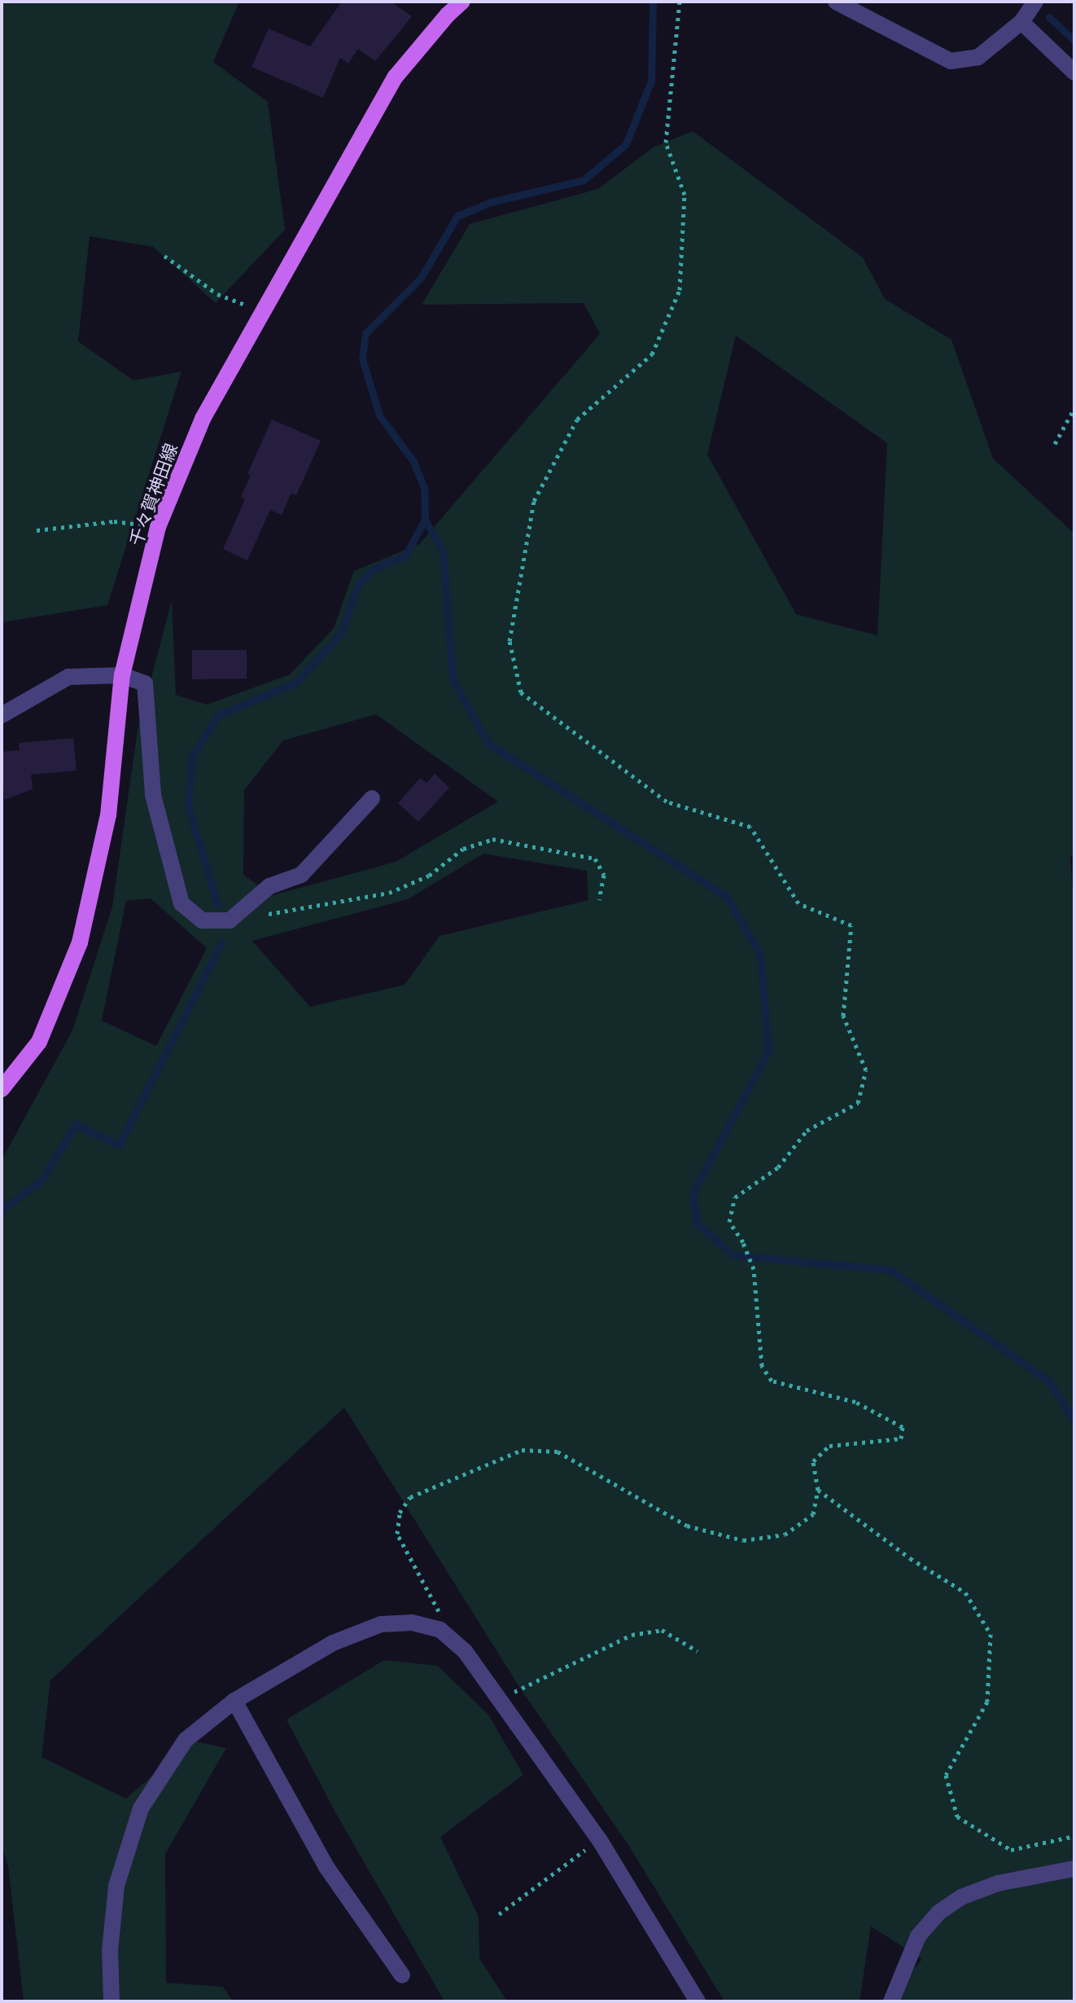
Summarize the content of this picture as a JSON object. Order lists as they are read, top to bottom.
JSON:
{
  "streets": {
    "main road": ["千々賀神田線"]
  }
}
